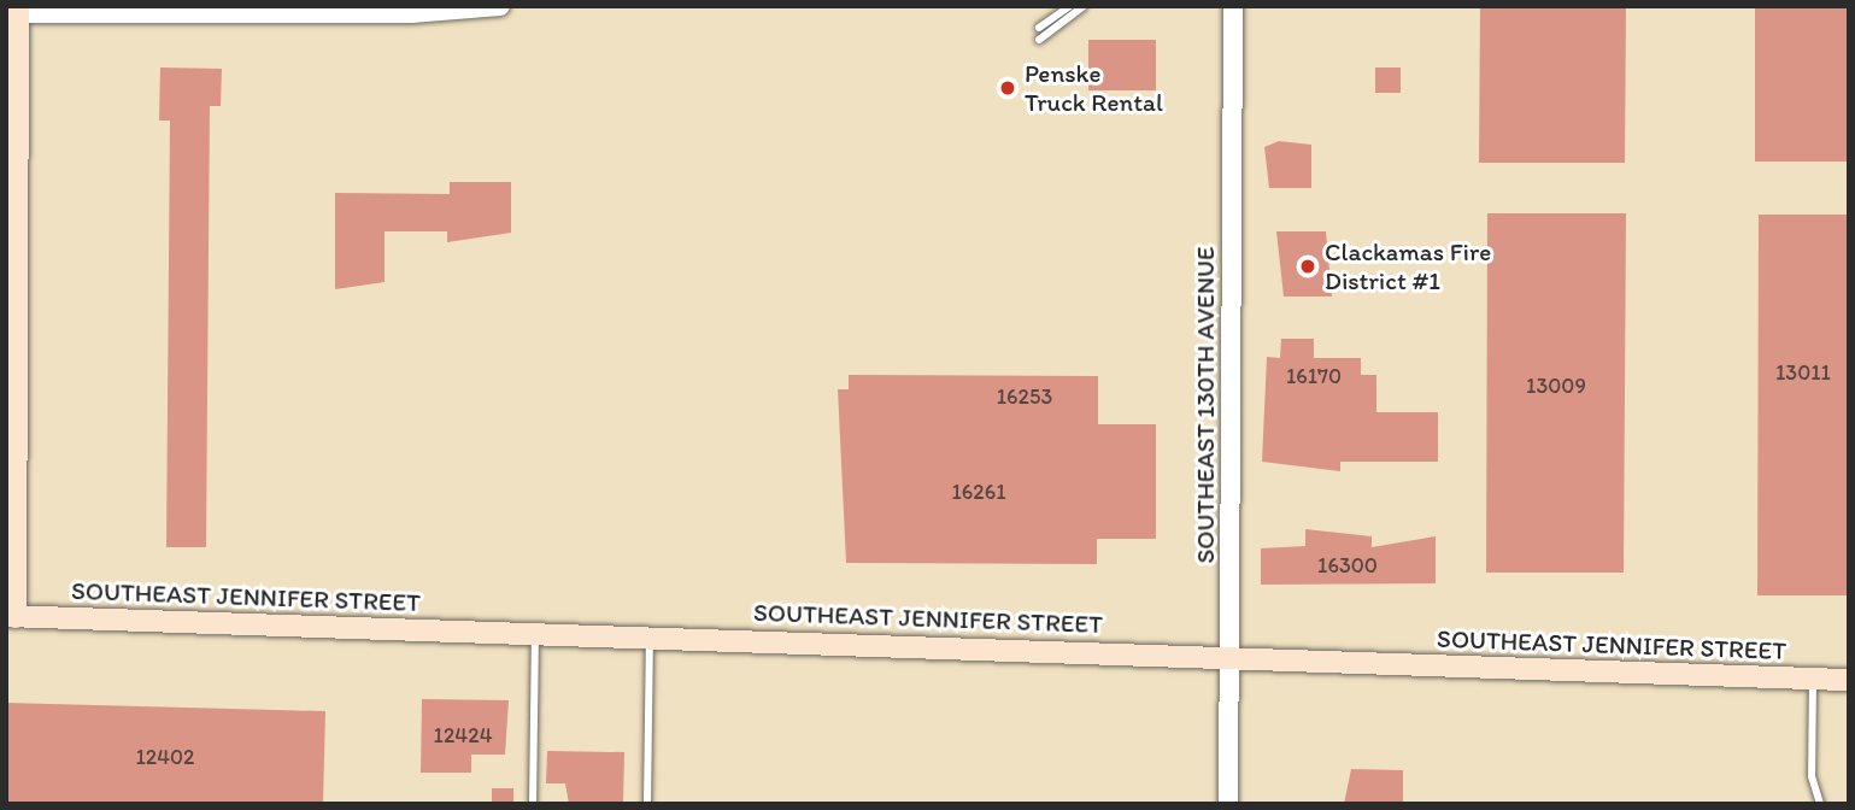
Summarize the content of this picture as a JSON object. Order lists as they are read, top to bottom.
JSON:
{
  "streets": {
    "main road": ["SOUTHEAST JENNIFER STREET"],
    "street": ["SOUTHEAST 130TH AVENUE"]
  },
  "crossings": [
    ["SOUTHEAST 130TH AVENUE", "SOUTHEAST JENNIFER STREET"]
  ],
  "places": ["Penske Truck Rental", "Clackamas Fire District #1"],
  "house_numbers": [
    "13011",
    "16170",
    "13009",
    "16253",
    "16261",
    "16300",
    "12424",
    "12402"
  ]
}
